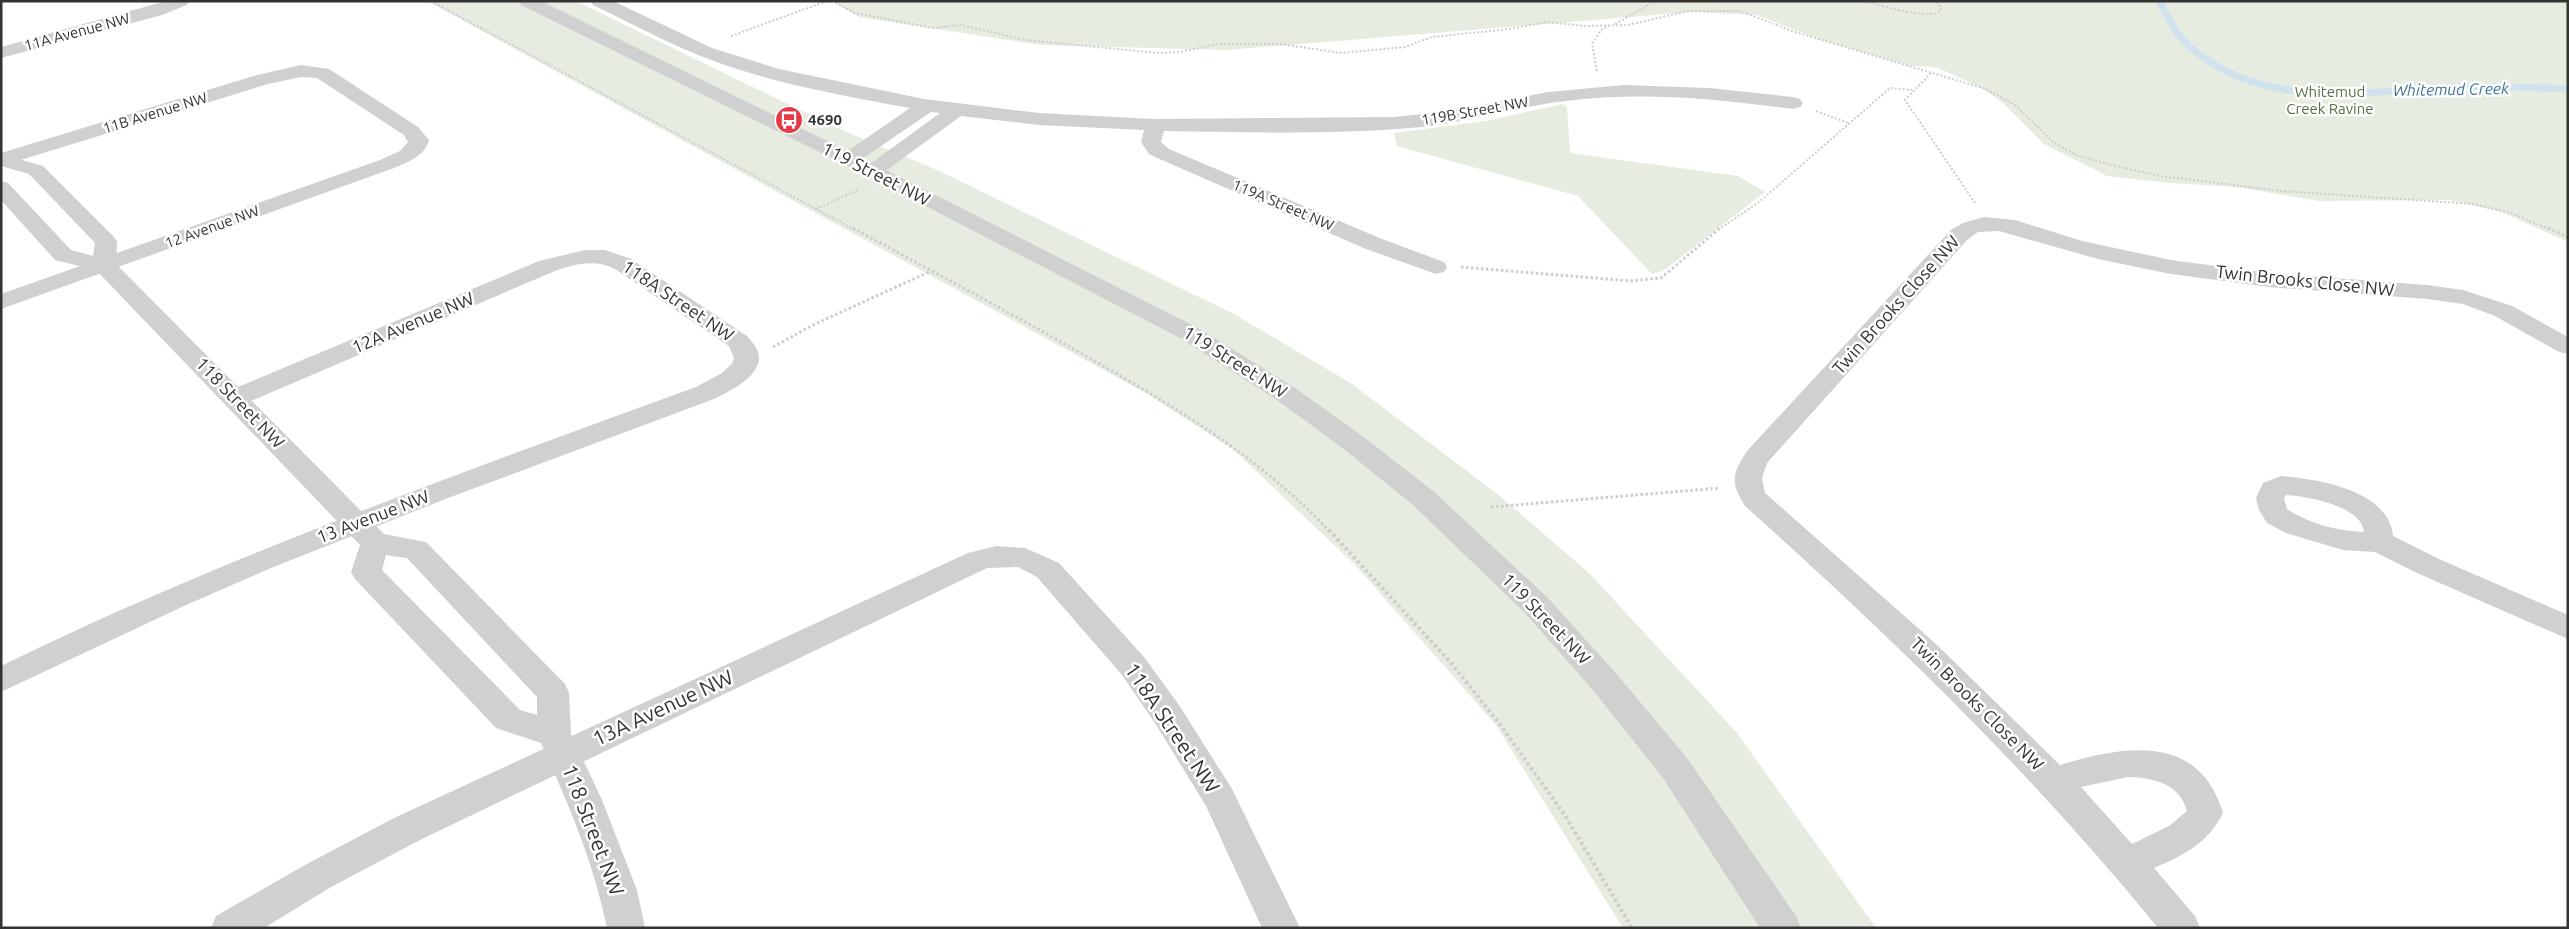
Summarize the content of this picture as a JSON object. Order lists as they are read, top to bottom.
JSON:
{
  "streets": {
    "street": [
      "11A Avenue NW",
      "119B Street NW",
      "11B Avenue NW",
      "119 Street NW",
      "119A Street NW",
      "12 Avenue NW",
      "Twin Brooks Close NW",
      "118A Street NW",
      "12A Avenue NW",
      "118 Street NW",
      "13 Avenue NW",
      "13A Avenue NW"
    ]
  },
  "crossings": [
    ["119B Street NW", "119A Street NW"],
    ["11B Avenue NW", "12 Avenue NW"],
    ["12 Avenue NW", "118 Street NW"],
    ["118A Street NW", "12A Avenue NW"],
    ["118A Street NW", "13 Avenue NW"],
    ["118A Street NW", "13A Avenue NW"],
    ["12A Avenue NW", "118 Street NW"],
    ["118 Street NW", "13 Avenue NW"],
    ["118 Street NW", "13A Avenue NW"]
  ],
  "water": ["Whitemud Creek"],
  "parks": ["Whitemud Creek Ravine"],
  "places": {
    "bus stop": ["4690"]
  }
}
